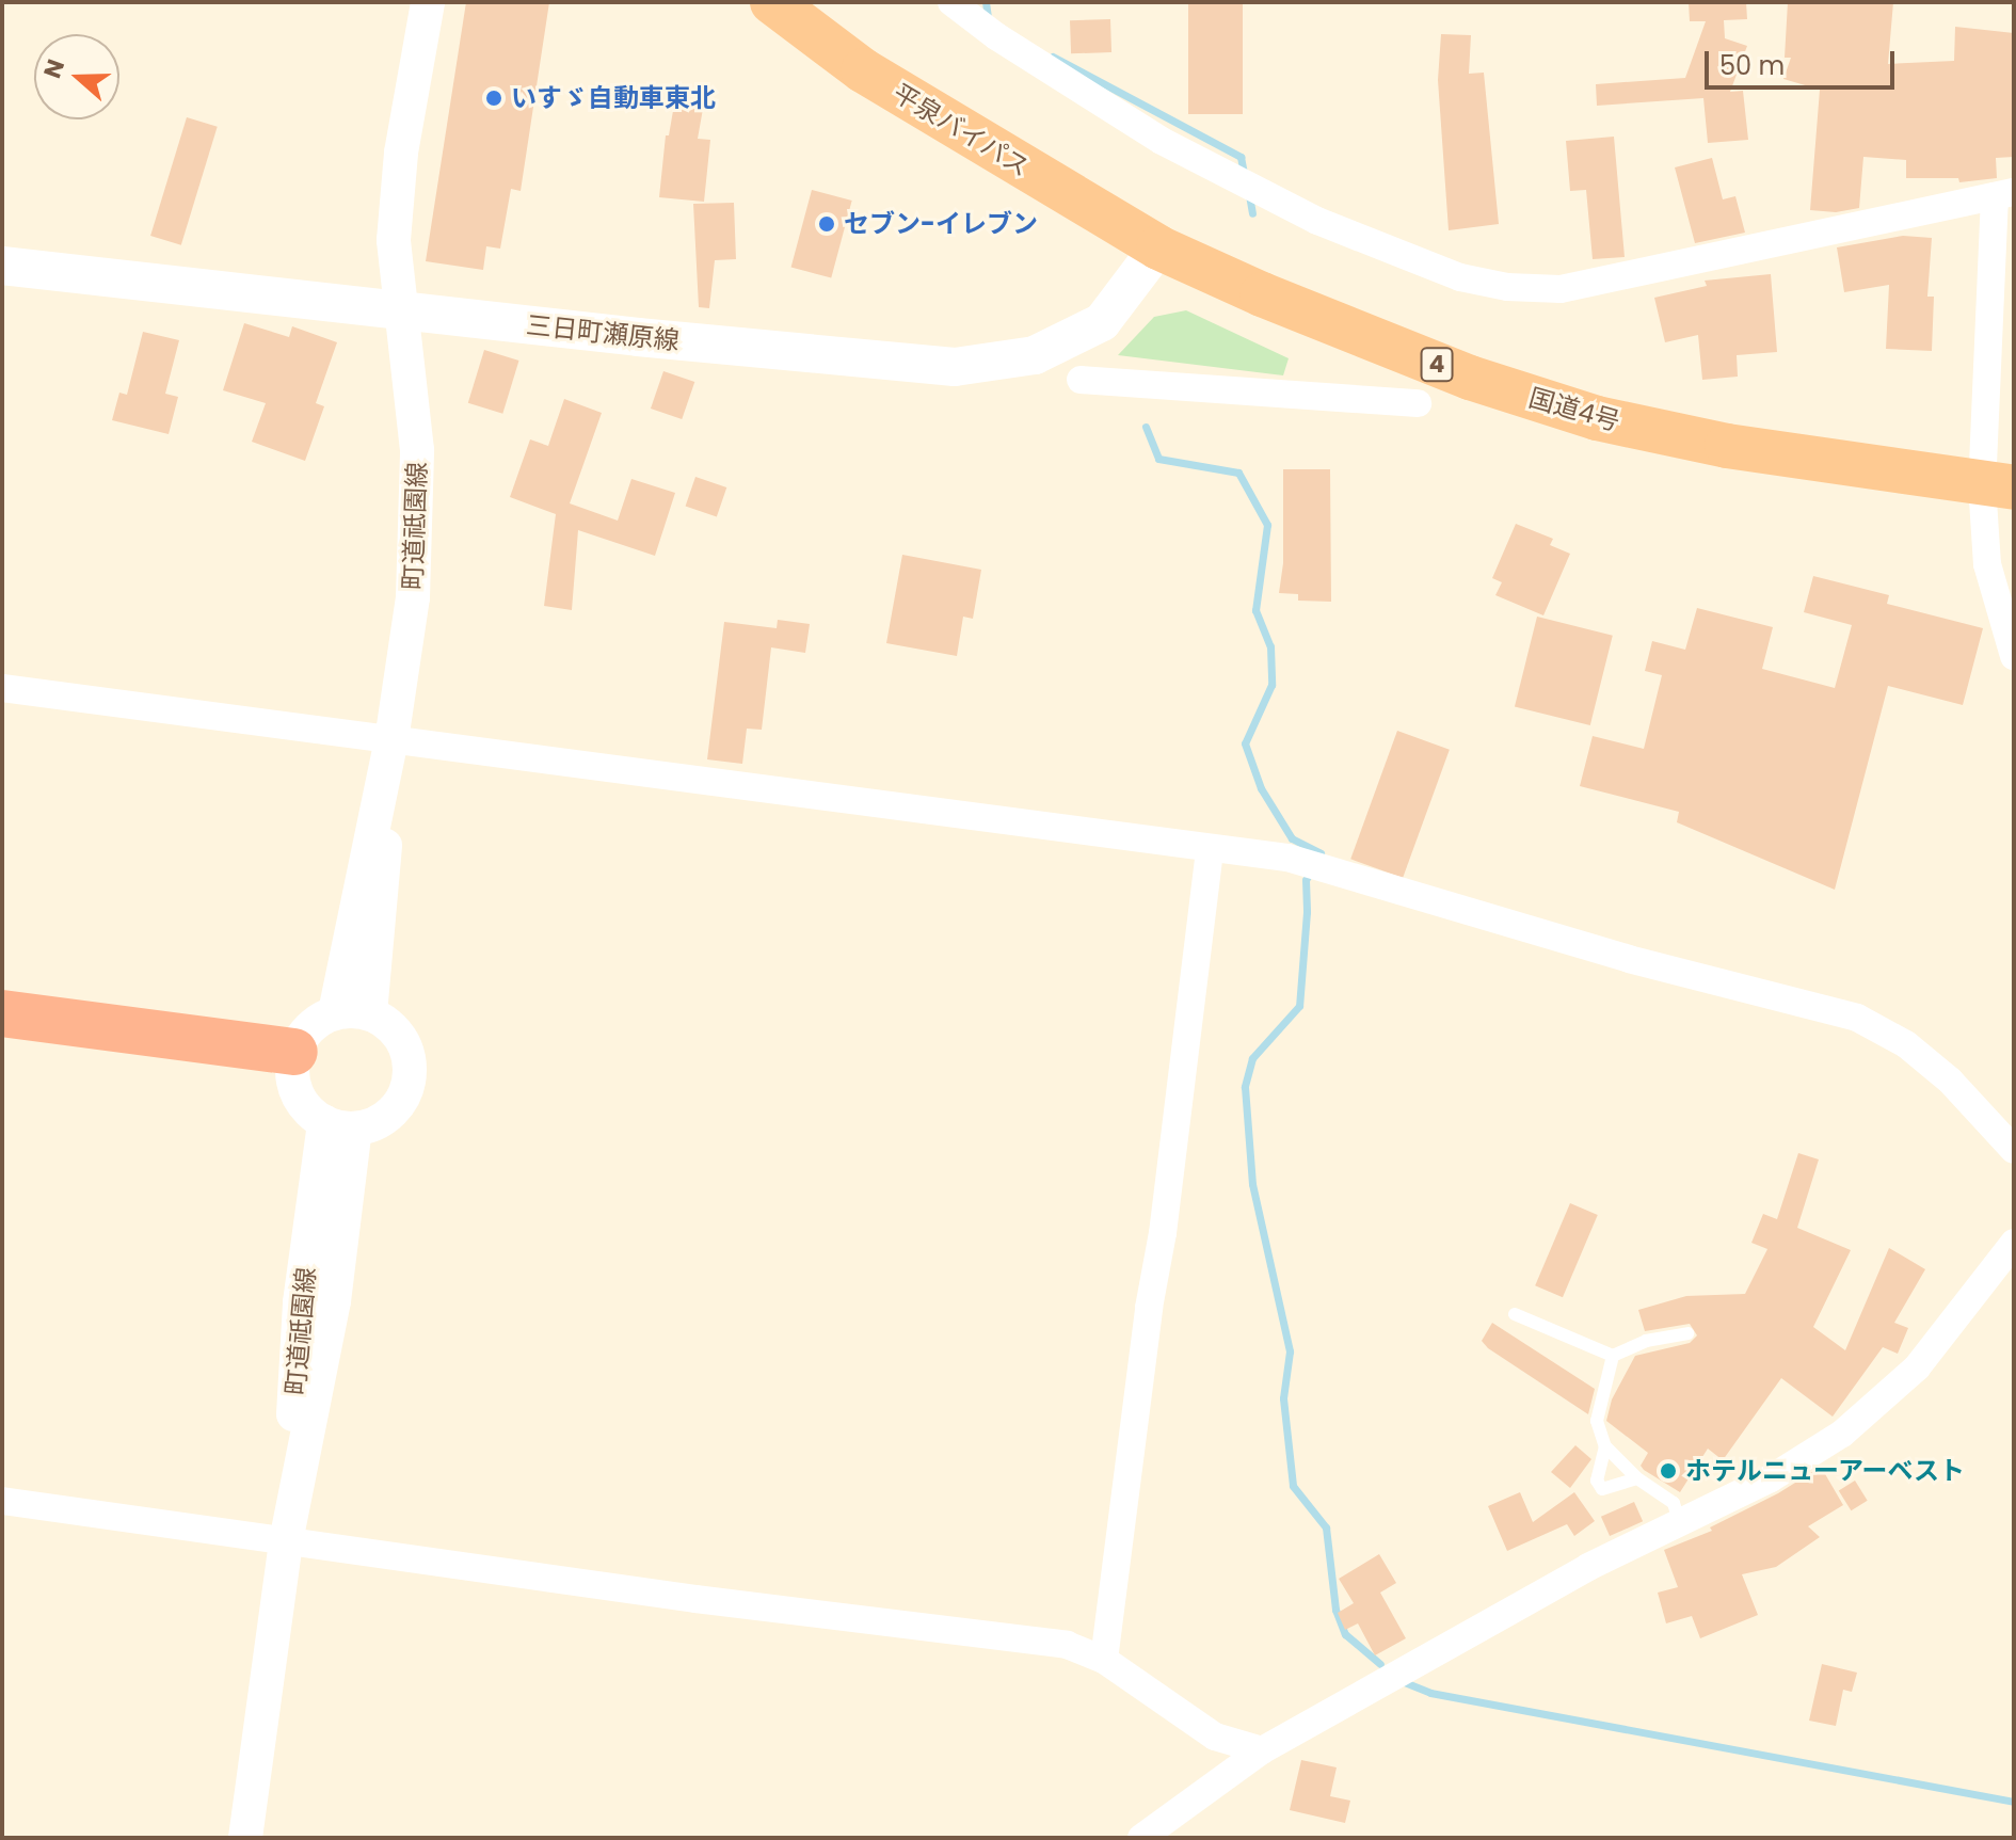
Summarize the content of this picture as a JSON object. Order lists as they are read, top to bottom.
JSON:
{
  "streets": {
    "highway": ["平泉バイパス", "4", "国道4号"],
    "main road": ["三日町瀬原線"],
    "street": ["町道祗園線"]
  },
  "crossings": [
    ["平泉バイパス", "三日町瀬原線"],
    ["平泉バイパス", "国道4号"],
    ["三日町瀬原線", "国道4号"],
    ["三日町瀬原線", "町道祗園線"]
  ],
  "places": ["いすゞ自動車東北", "セブン-イレブン", "ホテルニューアーベスト"],
  "scale_bar": "50 m",
  "north": "left"
}
